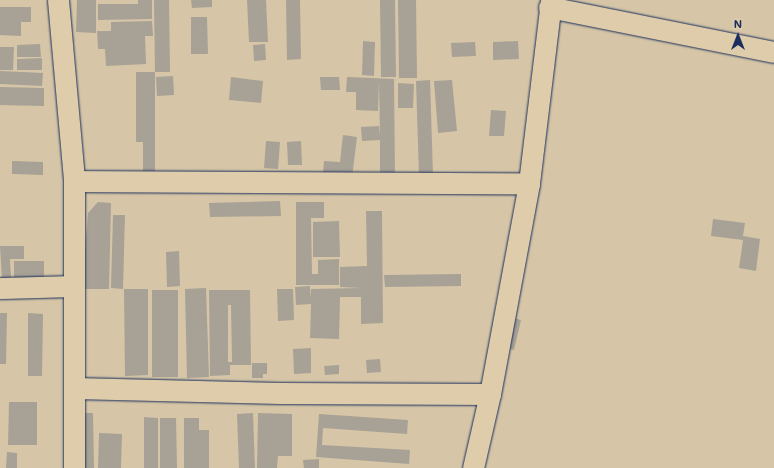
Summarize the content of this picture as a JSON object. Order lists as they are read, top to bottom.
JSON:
{
  "north": "top"
}
